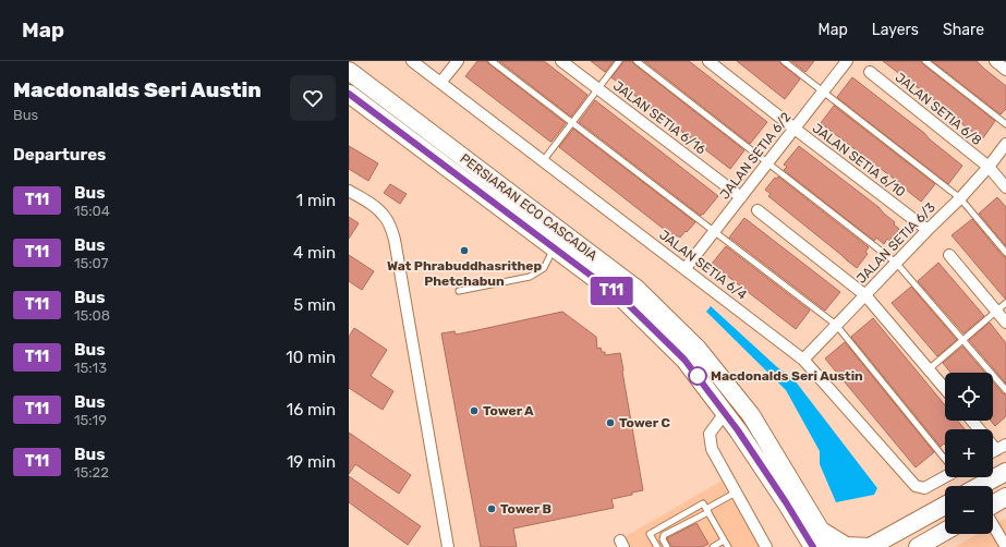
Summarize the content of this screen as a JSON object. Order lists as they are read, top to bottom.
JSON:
{
  "streets": {
    "main road": ["PERSIARAN ECO CASCADIA"],
    "street": [
      "JALAN SETIA 6/8",
      "JALAN SETIA 6/16",
      "JALAN SETIA 6/2",
      "JALAN SETIA 6/10",
      "JALAN SETIA 6/3",
      "JALAN SETIA 6/4"
    ]
  },
  "crossings": [
    ["JALAN SETIA 6/8", "JALAN SETIA 6/3"],
    ["JALAN SETIA 6/16", "JALAN SETIA 6/2"],
    ["JALAN SETIA 6/2", "JALAN SETIA 6/10"],
    ["JALAN SETIA 6/2", "JALAN SETIA 6/4"],
    ["JALAN SETIA 6/10", "JALAN SETIA 6/3"],
    ["JALAN SETIA 6/3", "JALAN SETIA 6/4"]
  ],
  "places": [
    "Wat Phrabuddhasrithep Phetchabun",
    "Macdonalds Seri Austin",
    "Tower A",
    "Tower C",
    "Tower B"
  ],
  "lines": ["bus line T11"],
  "page": {
    "header": "Map",
    "nav": ["Map", "Layers", "Share"],
    "heading": [
      ["Macdonalds Seri Austin", "Bus"],
      "Departures"
    ],
    "on_map": "T11",
    "list": [
      {
        "mark": "T11",
        "name": "Bus",
        "note": "15:04",
        "value": "1 min"
      },
      {
        "mark": "T11",
        "name": "Bus",
        "note": "15:07",
        "value": "4 min"
      },
      {
        "mark": "T11",
        "name": "Bus",
        "note": "15:08",
        "value": "5 min"
      },
      {
        "mark": "T11",
        "name": "Bus",
        "note": "15:13",
        "value": "10 min"
      },
      {
        "mark": "T11",
        "name": "Bus",
        "note": "15:19",
        "value": "16 min"
      },
      {
        "mark": "T11",
        "name": "Bus",
        "note": "15:22",
        "value": "19 min"
      }
    ],
    "map_buttons": ["+", "−"]
  }
}
